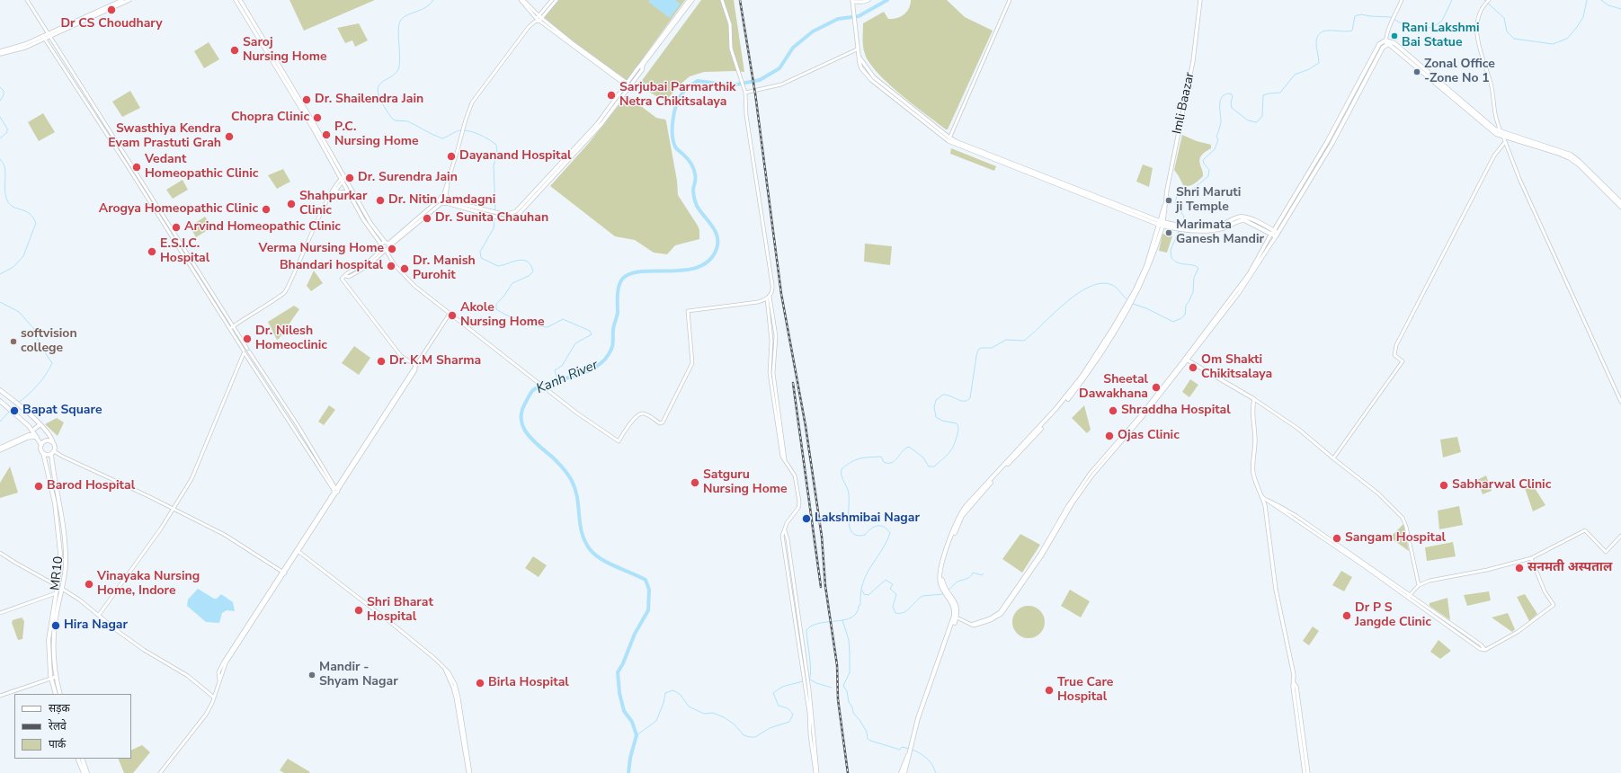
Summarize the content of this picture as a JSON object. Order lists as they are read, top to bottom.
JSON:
{
  "streets": {
    "main road": ["Imli Baazar", "MR10"]
  },
  "water": ["Kanh River"],
  "places": [
    "Dr CS Choudhary",
    "Rani Lakshmi Bai Statue",
    "Saroj Nursing Home",
    "Zonal Office -Zone No 1",
    "Sarjubai Parmarthik Netra Chikitsalaya",
    "Dr. Shailendra Jain",
    "Chopra Clinic",
    "P.C. Nursing Home",
    "Swasthiya Kendra Evam Prastuti Grah",
    "Dayanand Hospital",
    "Vedant Homeopathic Clinic",
    "Dr. Surendra Jain",
    "Dr. Nitin Jamdagni",
    "Shri Maruti ji Temple",
    "Shahpurkar Clinic",
    "Arogya Homeopathic Clinic",
    "Dr. Sunita Chauhan",
    "Arvind Homeopathic Clinic",
    "Marimata Ganesh Mandir",
    "Verma Nursing Home",
    "E.S.I.C. Hospital",
    "Bhandari hospital",
    "Dr. Manish Purohit",
    "Akole Nursing Home",
    "Dr. Nilesh Homeoclinic",
    "softvision college",
    "Dr. K.M Sharma",
    "Om Shakti Chikitsalaya",
    "Sheetal Dawakhana",
    "Bapat Square",
    "Shraddha Hospital",
    "Ojas Clinic",
    "Satguru Nursing Home",
    "Sabharwal Clinic",
    "Barod Hospital",
    "Lakshmibai Nagar",
    "Sangam Hospital",
    "सनमती अस्पताल",
    "Vinayaka Nursing Home, Indore",
    "Shri Bharat Hospital",
    "Dr P S Jangde Clinic",
    "Hira Nagar",
    "Mandir - Shyam Nagar",
    "Birla Hospital",
    "True Care Hospital"
  ],
  "legend": ["सड़क", "रेलवे", "पार्क"]
}
